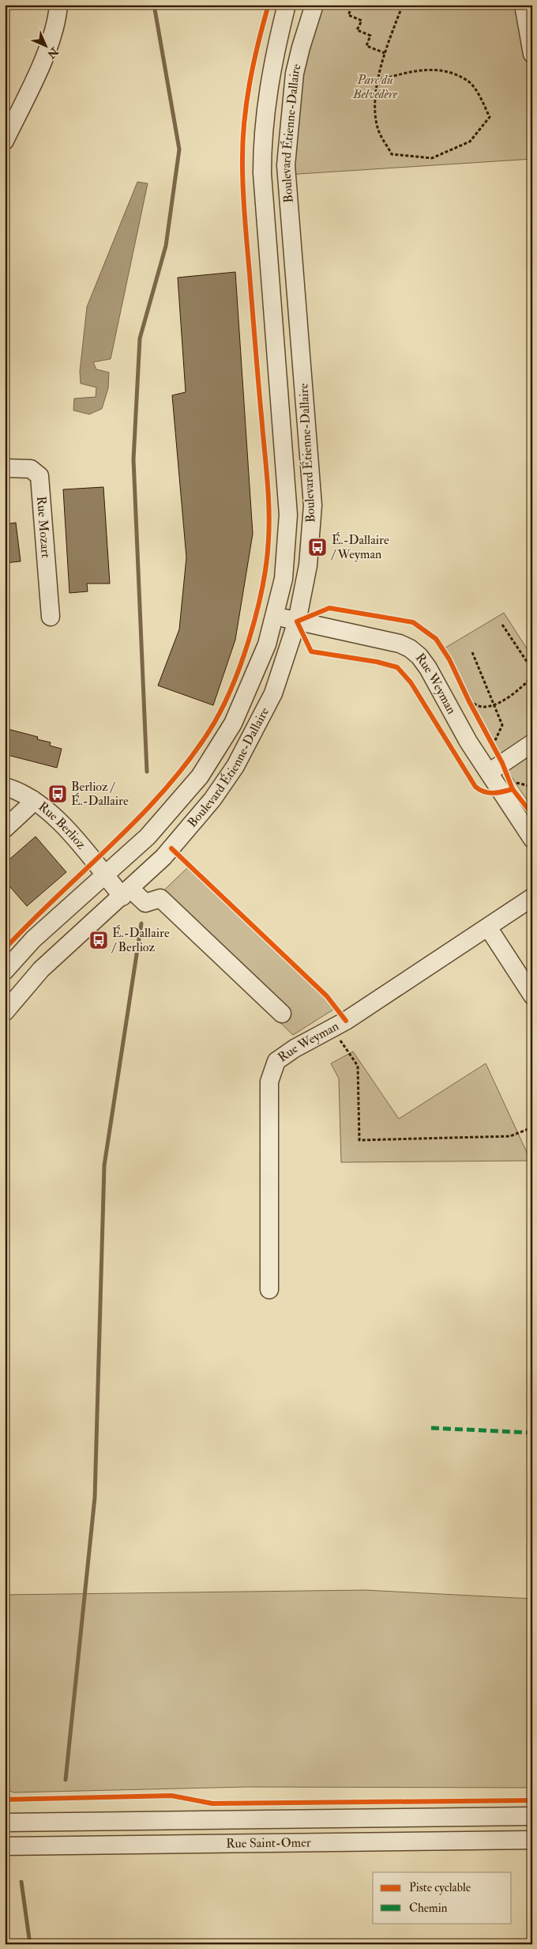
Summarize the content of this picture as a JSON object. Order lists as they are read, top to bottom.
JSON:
{
  "streets": {
    "street": [
      "Boulevard Étienne-Dallaire",
      "Rue Mozart",
      "Rue Weyman",
      "Rue Berlioz",
      "Rue Saint-Omer"
    ]
  },
  "crossings": [
    ["Boulevard Étienne-Dallaire", "Rue Weyman"],
    ["Boulevard Étienne-Dallaire", "Rue Berlioz"]
  ],
  "parks": ["Parc du Belvédère"],
  "places": {
    "bus stop": ["É.-Dallaire / Weyman", "Berlioz / É.-Dallaire", "É.-Dallaire / Berlioz"]
  },
  "legend": ["Piste cyclable", "Chemin"],
  "north": "bottom right"
}
